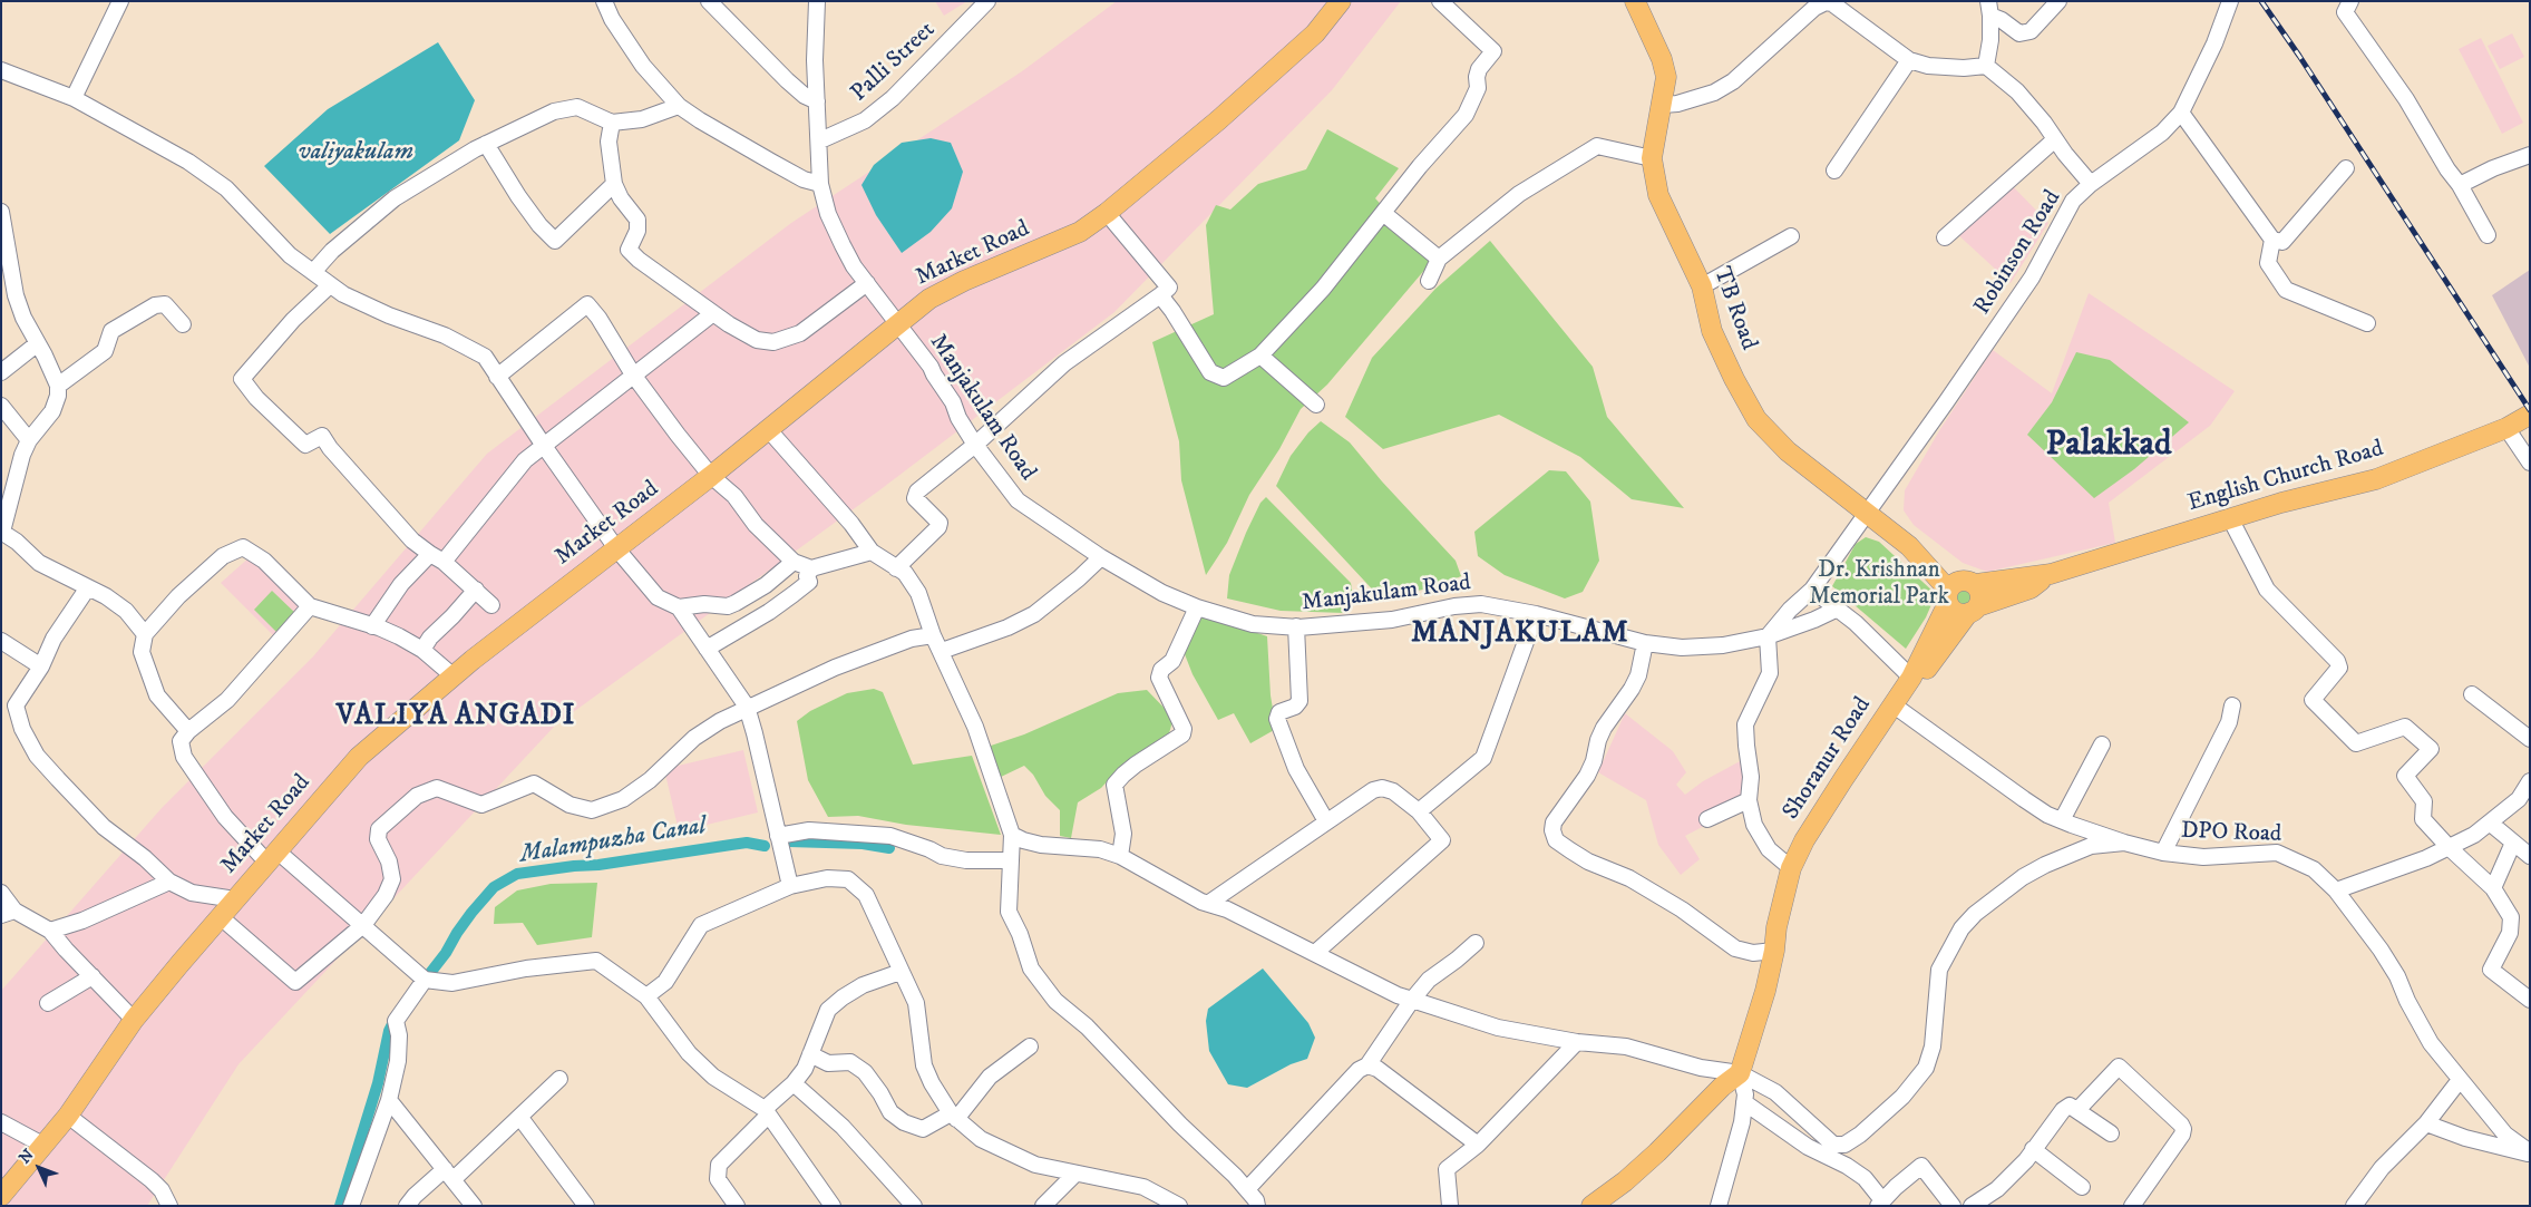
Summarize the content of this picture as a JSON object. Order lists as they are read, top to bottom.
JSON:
{
  "streets": {
    "main road": [
      "Market Road",
      "TB Road",
      "English Church Road",
      "Shoranur Road"
    ],
    "street": [
      "Palli Street",
      "Robinson Road",
      "Manjakulam Road",
      "DPO Road"
    ]
  },
  "crossings": [
    ["Palli Street", "Manjakulam Road"],
    ["Robinson Road", "TB Road"],
    ["Market Road", "Manjakulam Road"],
    ["TB Road", "English Church Road"],
    ["TB Road", "Shoranur Road"],
    ["English Church Road", "Shoranur Road"],
    ["Shoranur Road", "DPO Road"]
  ],
  "districts": ["Palakkad", "MANJAKULAM", "VALIYA ANGADI"],
  "water": ["valiyakulam", "Malampuzha Canal"],
  "parks": ["Dr. Krishnan Memorial Park"],
  "north": "top left"
}
